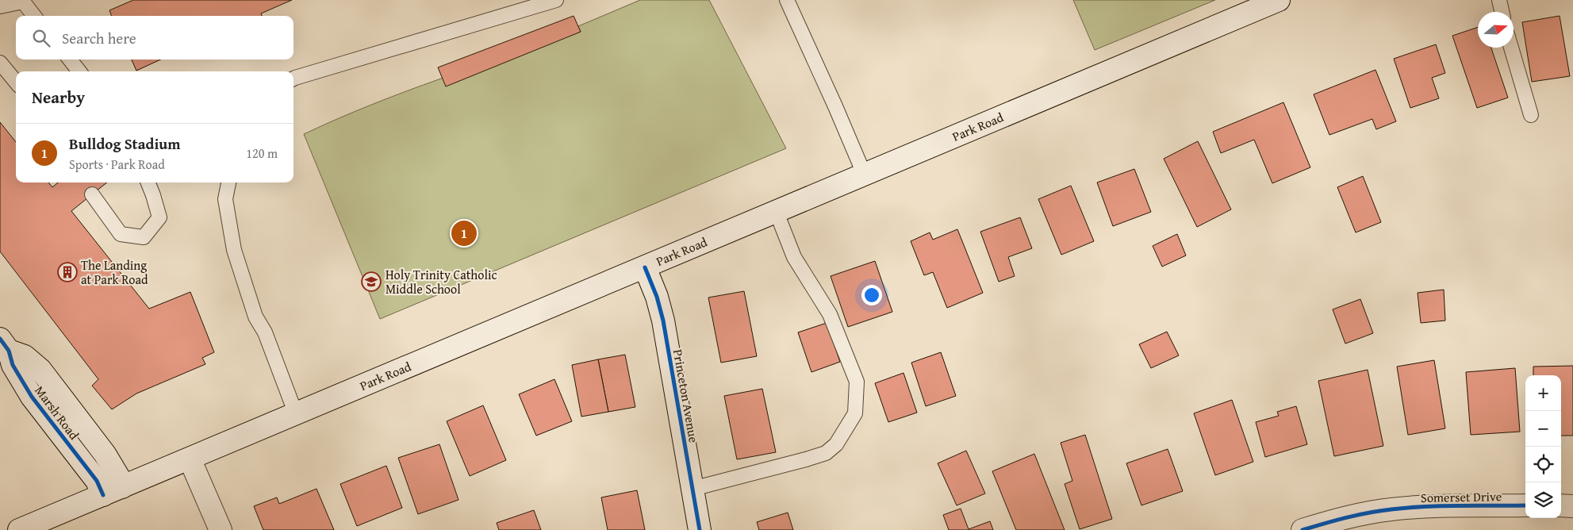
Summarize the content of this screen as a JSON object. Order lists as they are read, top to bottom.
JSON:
{
  "streets": {
    "main road": [
      "Park Road",
      "Princeton Avenue",
      "Marsh Road",
      "Somerset Drive"
    ]
  },
  "crossings": [
    ["Park Road", "Princeton Avenue"],
    ["Park Road", "Marsh Road"]
  ],
  "places": {
    "building": ["The Landing at Park Road"],
    "school or university": ["Holy Trinity Catholic Middle School"]
  },
  "north": "right",
  "page": {
    "search": "Search here",
    "heading": "Nearby",
    "list": [
      {
        "mark": "1",
        "name": "Bulldog Stadium",
        "note": "Sports · Park Road",
        "value": "120 m"
      }
    ],
    "pins": "1",
    "map_buttons": ["+", "−"]
  }
}
